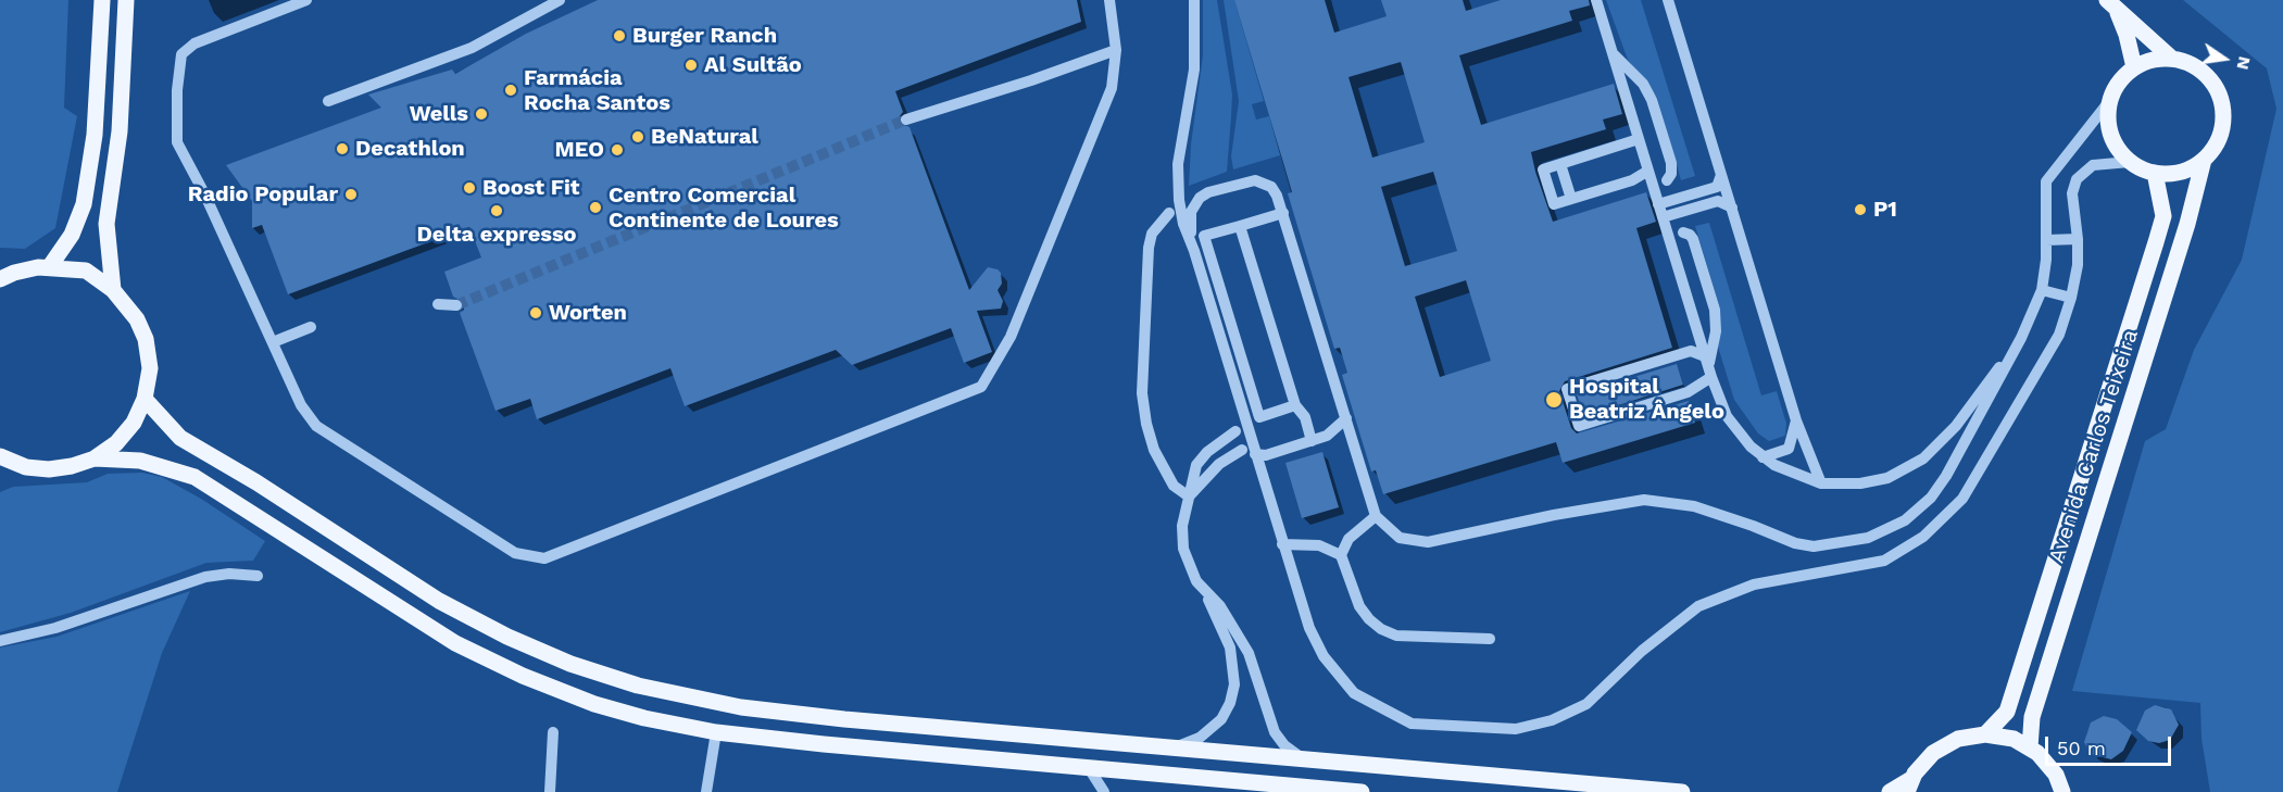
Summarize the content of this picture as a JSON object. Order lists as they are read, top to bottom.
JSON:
{
  "streets": {
    "main road": ["Avenida Carlos Teixeira"]
  },
  "places": [
    "Burger Ranch",
    "Al Sultão",
    "Farmácia Rocha Santos",
    "Wells",
    "BeNatural",
    "Decathlon",
    "MEO",
    "Boost Fit",
    "Radio Popular",
    "Centro Comercial Continente de Loures",
    "P1",
    "Delta expresso",
    "Worten",
    "Hospital Beatriz Ângelo"
  ],
  "scale_bar": "50 m",
  "north": "right"
}
